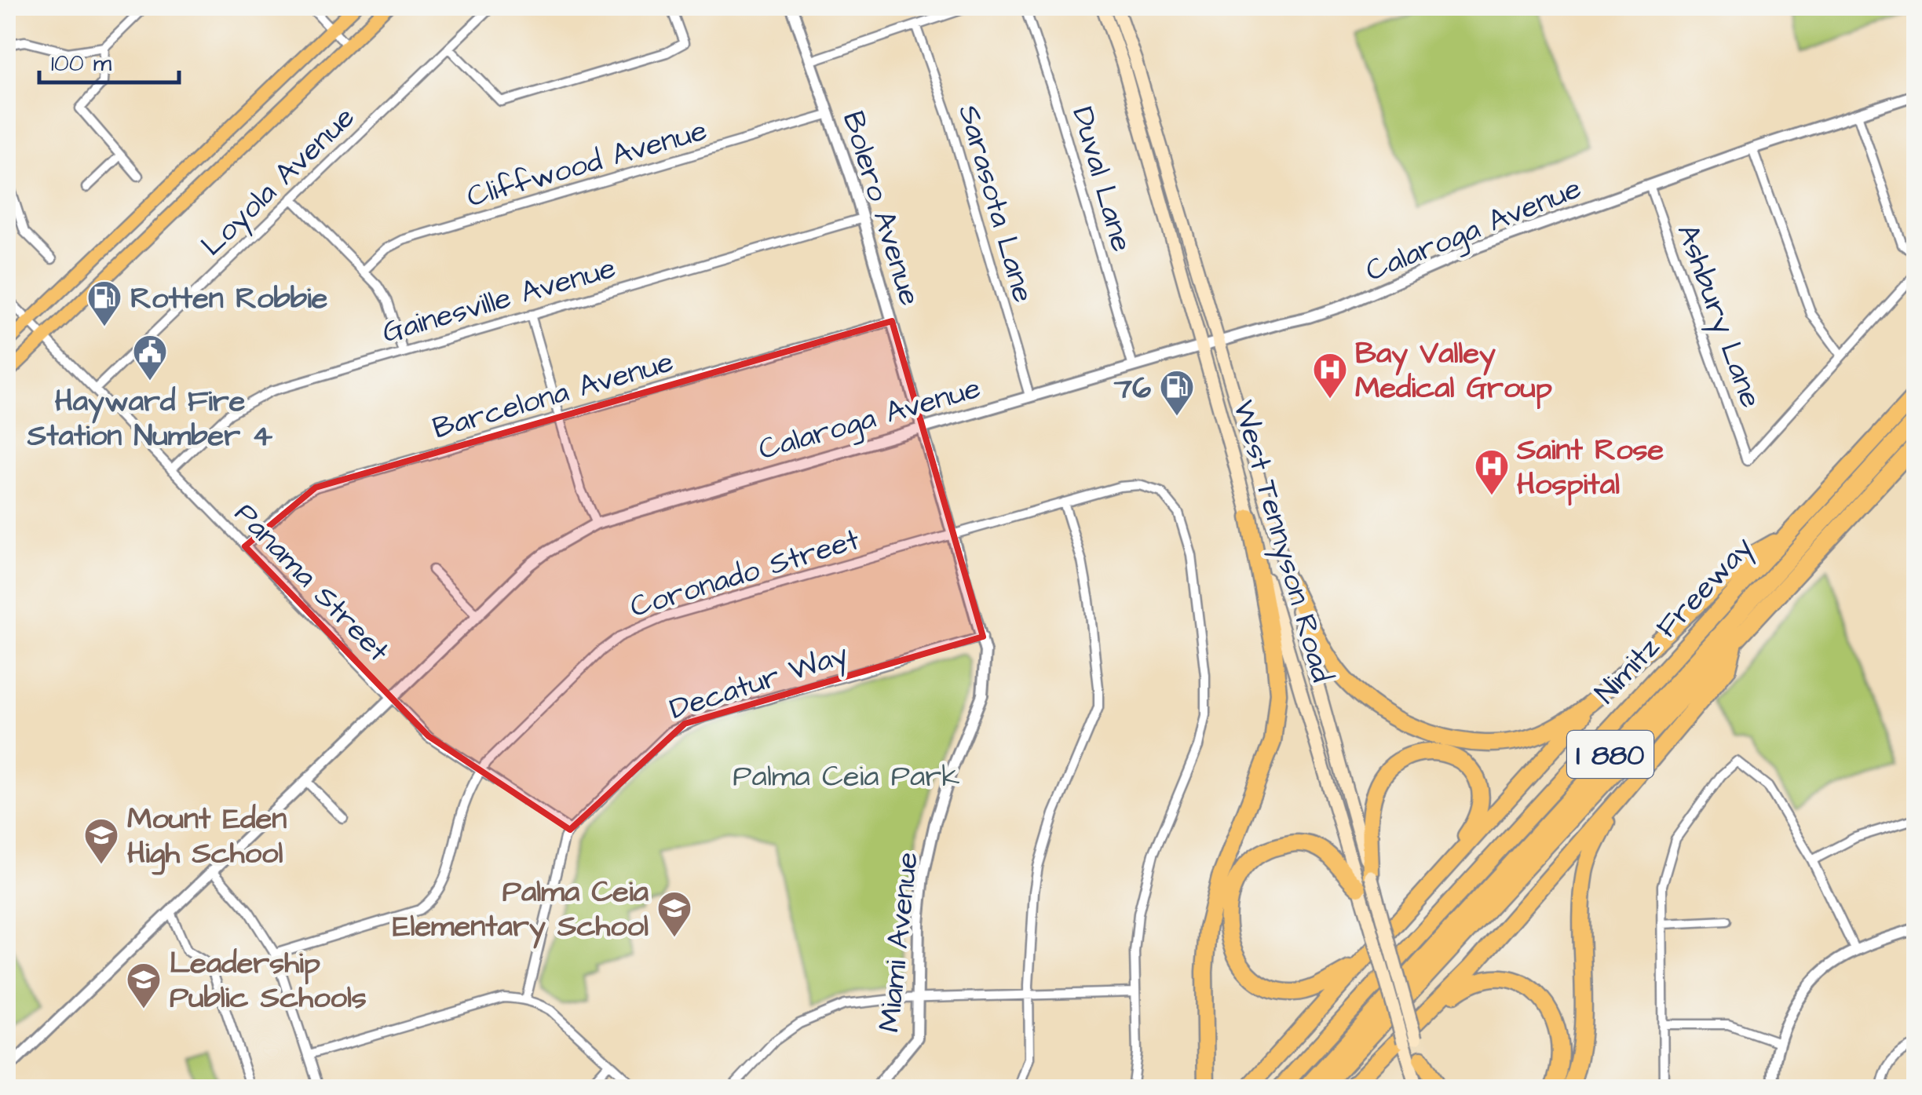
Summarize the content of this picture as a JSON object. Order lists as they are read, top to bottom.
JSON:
{
  "streets": {
    "highway": ["Nimitz Freeway", "I 880"],
    "main road": ["West Tennyson Road"],
    "street": [
      "Cliffwood Avenue",
      "Duval Lane",
      "Loyola Avenue",
      "Sarasota Lane",
      "Bolero Avenue",
      "Calaroga Avenue",
      "Gainesville Avenue",
      "Ashbury Lane",
      "Barcelona Avenue",
      "Coronado Street",
      "Panama Street",
      "Decatur Way",
      "Miami Avenue"
    ]
  },
  "crossings": [
    ["Cliffwood Avenue", "Bolero Avenue"],
    ["Duval Lane", "Calaroga Avenue"],
    ["Loyola Avenue", "Panama Street"],
    ["Sarasota Lane", "Calaroga Avenue"],
    ["Bolero Avenue", "Calaroga Avenue"],
    ["Bolero Avenue", "Gainesville Avenue"],
    ["Bolero Avenue", "Barcelona Avenue"],
    ["Bolero Avenue", "Miami Avenue"],
    ["Calaroga Avenue", "Ashbury Lane"],
    ["Calaroga Avenue", "West Tennyson Road"],
    ["Calaroga Avenue", "Panama Street"],
    ["Calaroga Avenue", "Miami Avenue"],
    ["Gainesville Avenue", "Panama Street"],
    ["Barcelona Avenue", "Panama Street"],
    ["Coronado Street", "Panama Street"],
    ["Coronado Street", "Miami Avenue"],
    ["Panama Street", "Decatur Way"],
    ["Decatur Way", "Miami Avenue"]
  ],
  "parks": ["Palma Ceia Park"],
  "places": {
    "fuel station": ["Rotten Robbie", "76"],
    "public building": ["Hayward Fire Station Number 4"],
    "hospital": ["Bay Valley Medical Group", "Saint Rose Hospital"],
    "school or university": ["Mount Eden High School", "Palma Ceia Elementary School", "Leadership Public Schools"]
  },
  "scale_bar": "100 m"
}
